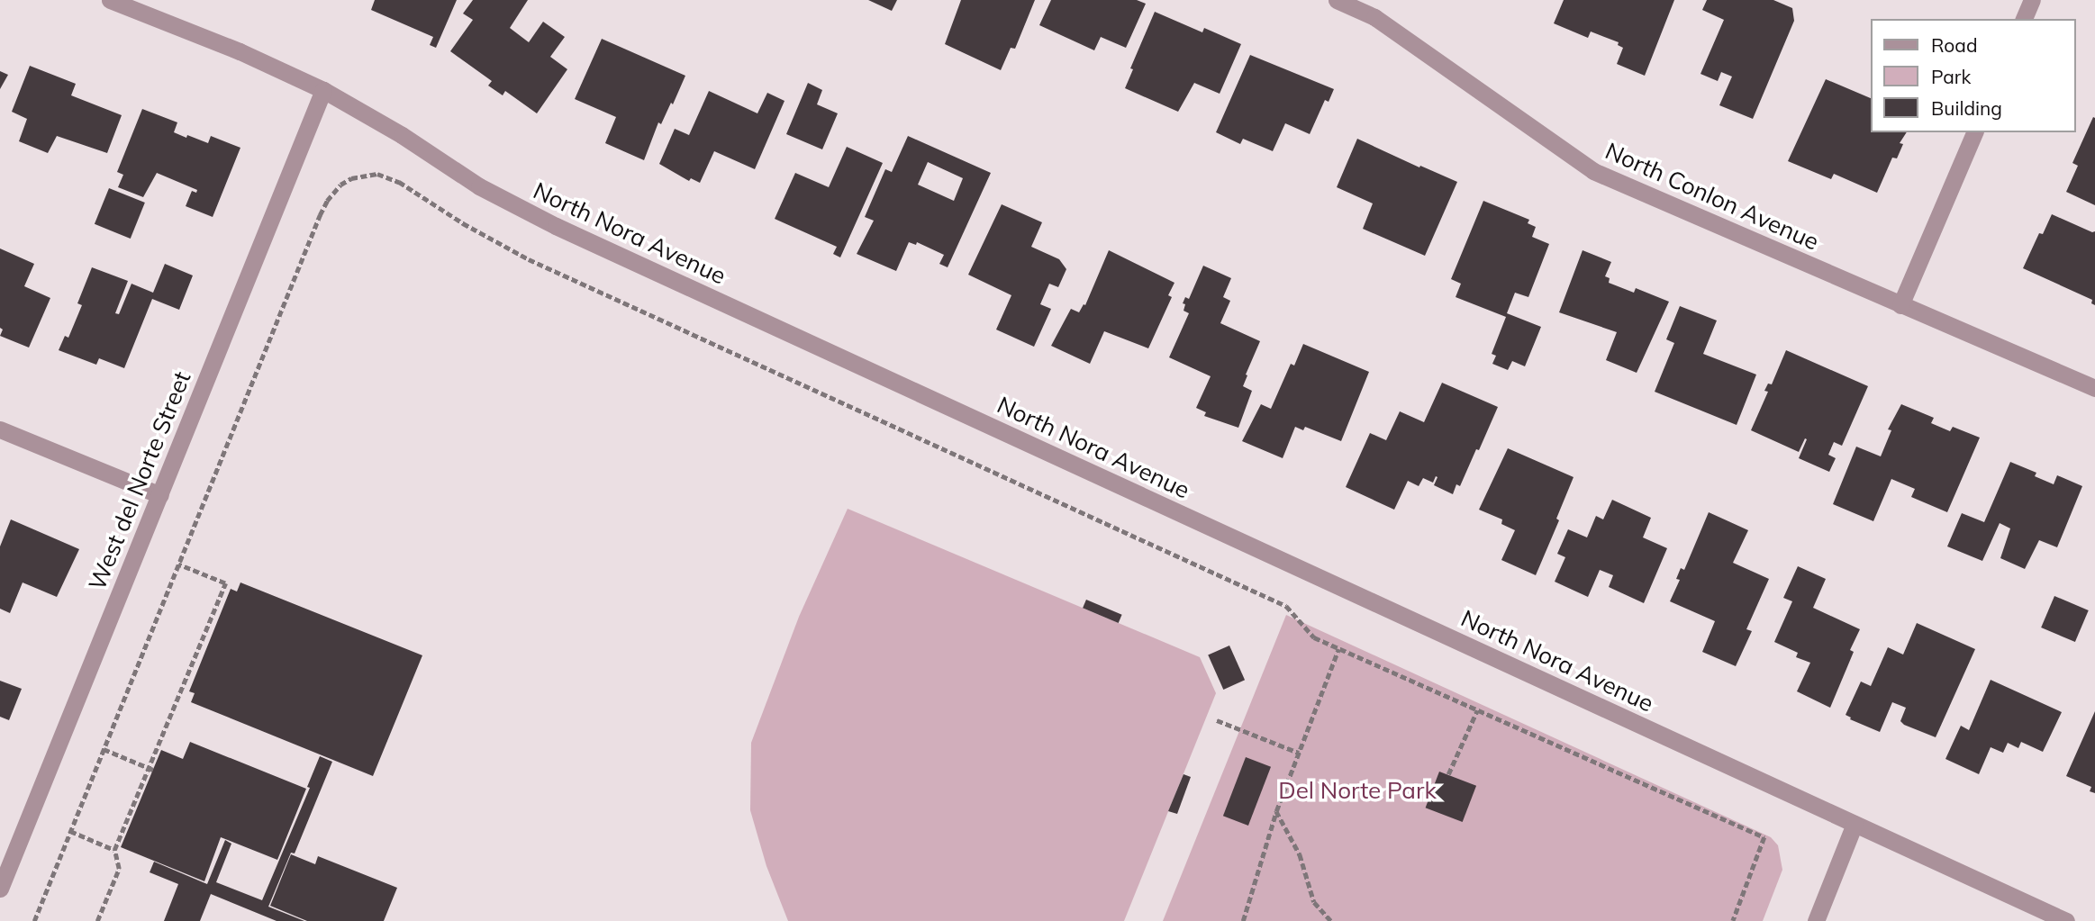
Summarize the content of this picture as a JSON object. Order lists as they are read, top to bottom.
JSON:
{
  "streets": {
    "street": ["North Conlon Avenue", "North Nora Avenue", "West del Norte Street"]
  },
  "crossings": [
    ["North Nora Avenue", "West del Norte Street"]
  ],
  "parks": ["Del Norte Park"],
  "legend": ["Road", "Park", "Building"]
}
